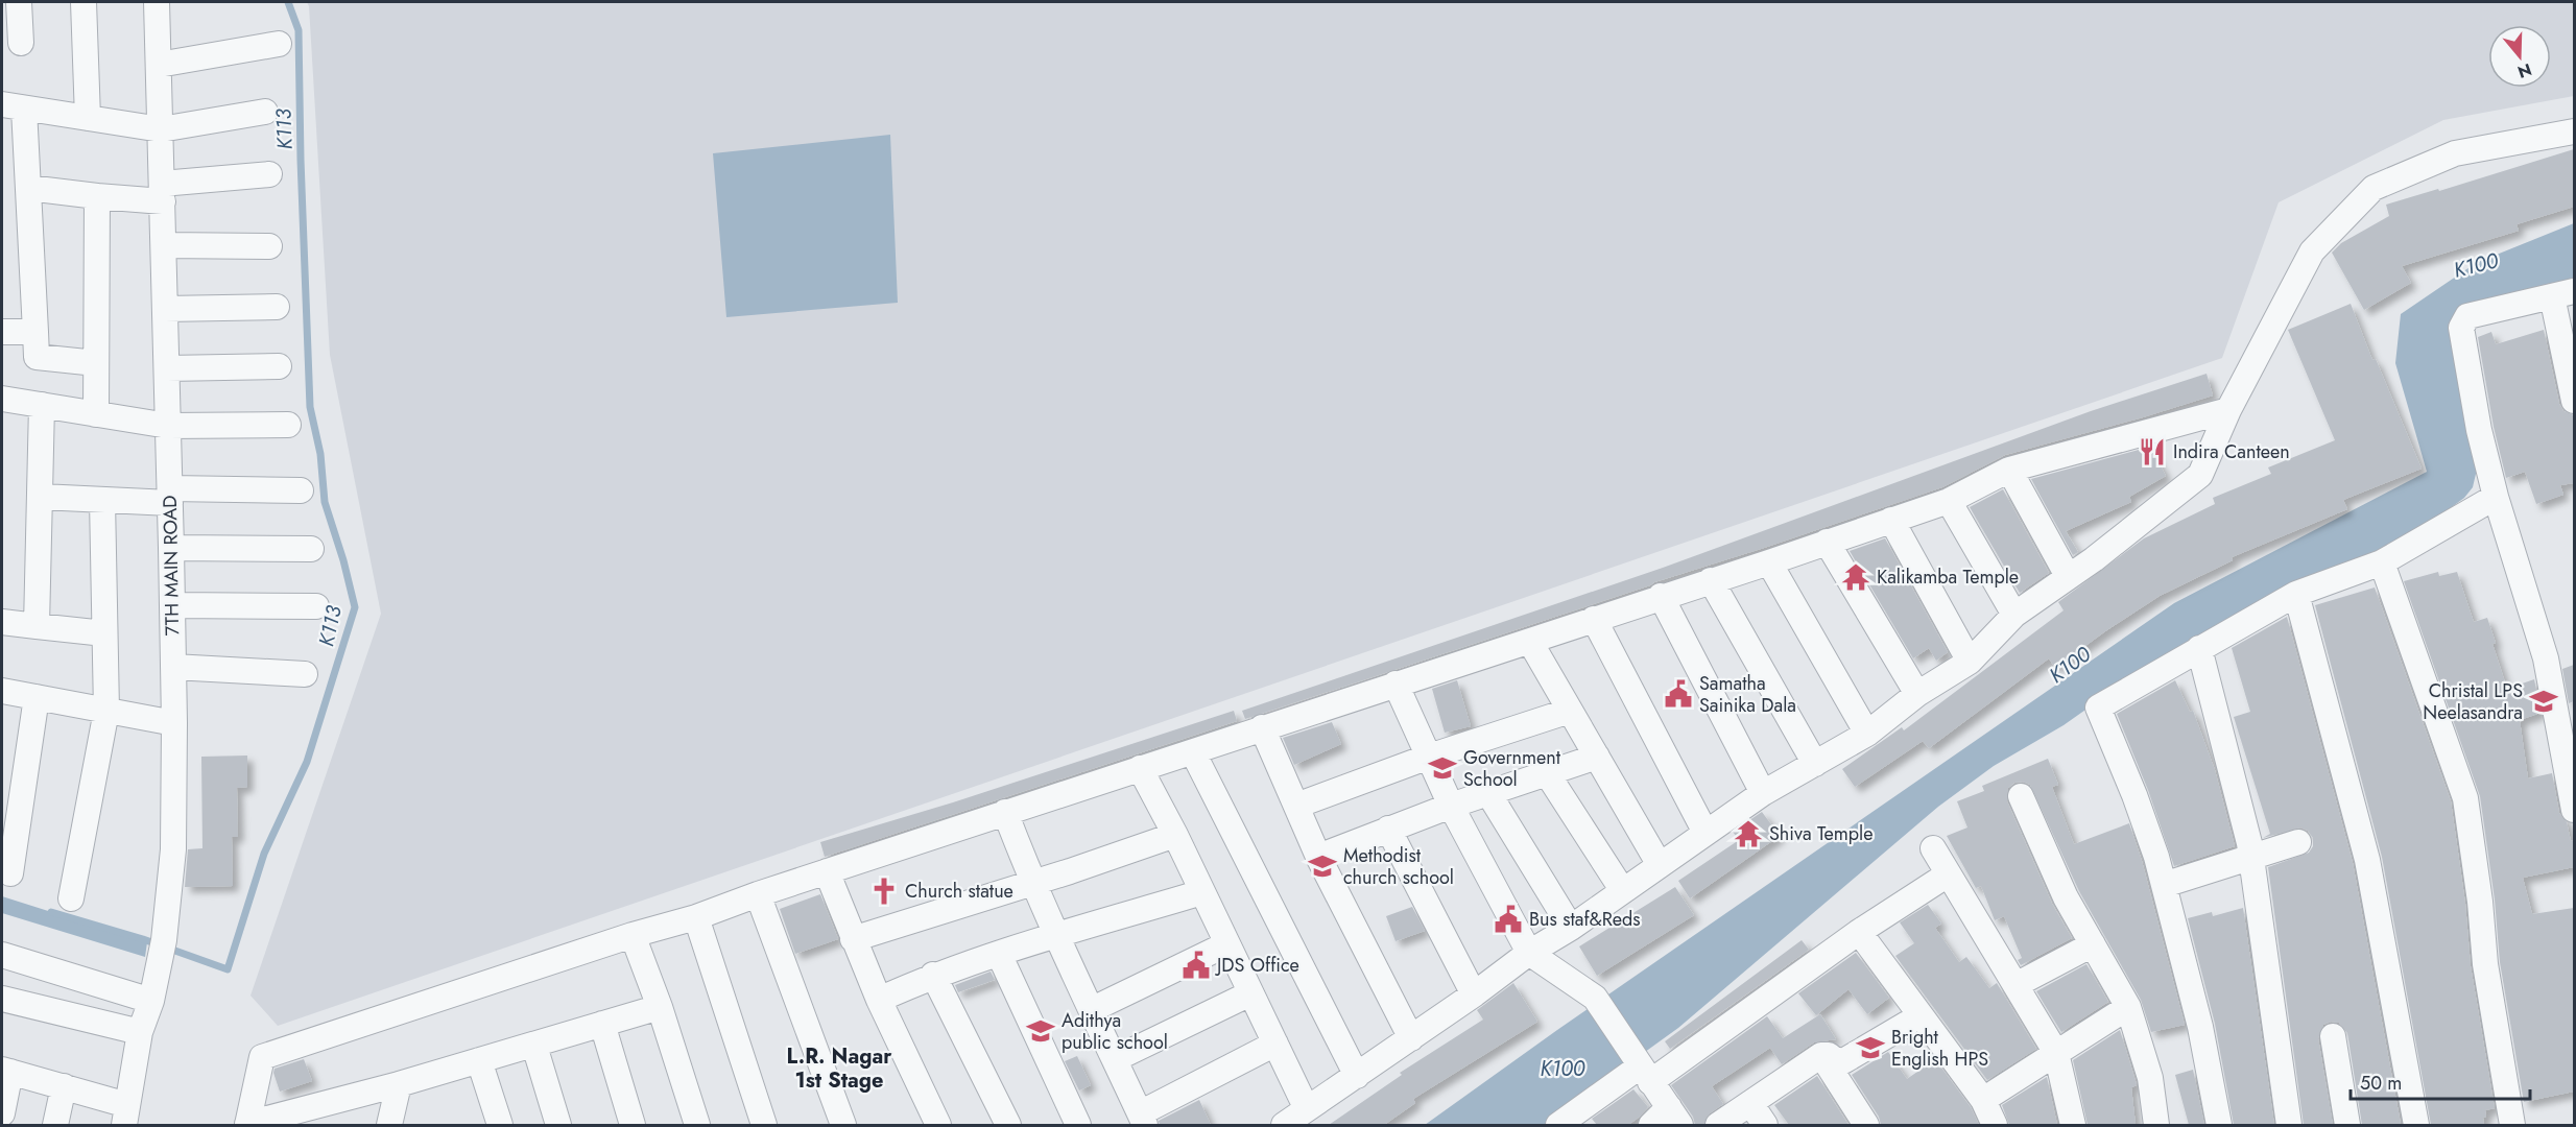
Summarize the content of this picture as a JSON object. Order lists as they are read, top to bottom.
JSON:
{
  "streets": {
    "street": ["7TH MAIN ROAD"]
  },
  "districts": ["L.R. Nagar 1st Stage"],
  "water": ["K113", "K100"],
  "places": {
    "restaurant": ["Indira Canteen"],
    "temple": ["Kalikamba Temple", "Shiva Temple"],
    "public building": ["Samatha Sainika Dala", "Bus staf&Reds", "JDS Office"],
    "school or university": [
      "Christal LPS Neelasandra",
      "Government School",
      "Methodist church school",
      "Adithya public school",
      "Bright English HPS"
    ],
    "church": ["Church statue"]
  },
  "scale_bar": "50 m",
  "north": "bottom"
}
